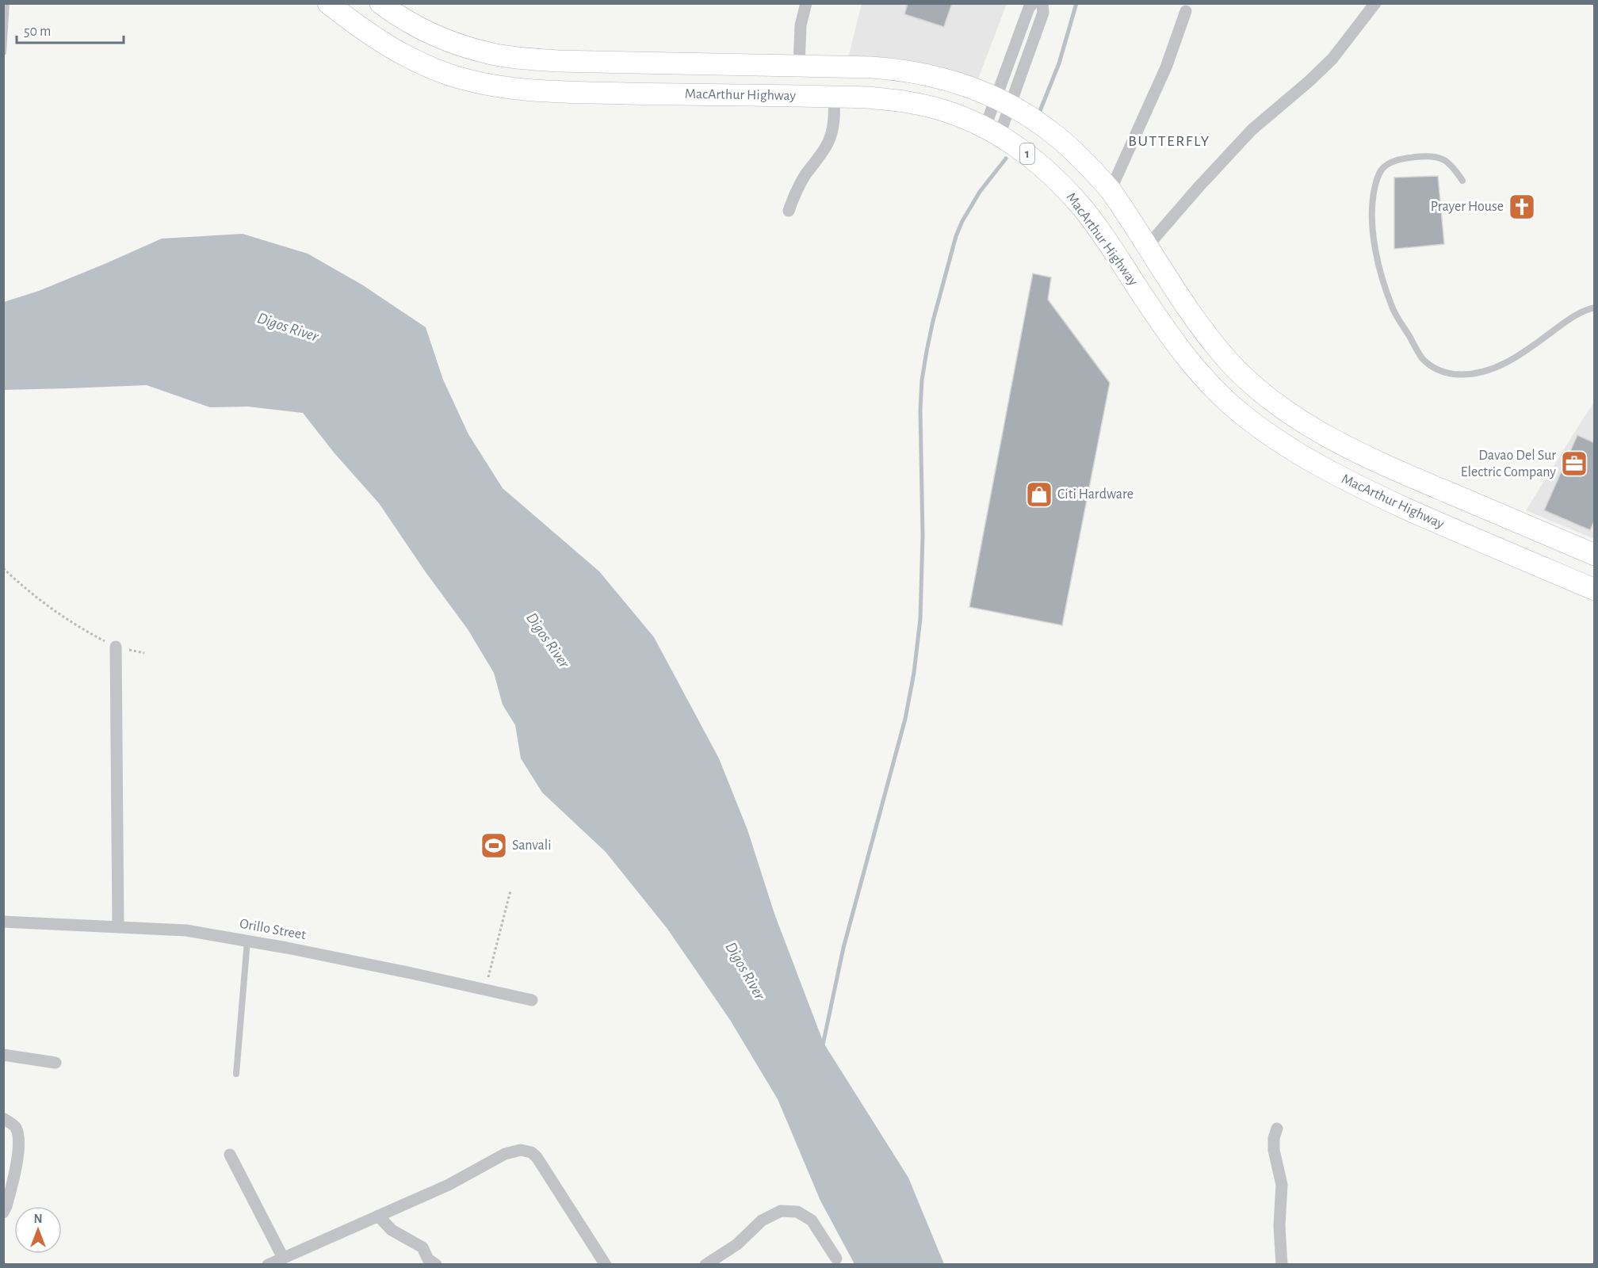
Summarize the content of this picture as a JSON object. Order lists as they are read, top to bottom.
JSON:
{
  "streets": {
    "highway": ["MacArthur Highway", "1"],
    "street": ["Orillo Street"]
  },
  "districts": ["BUTTERFLY"],
  "water": ["Digos River"],
  "places": {
    "church": ["Prayer House"],
    "office": ["Davao Del Sur Electric Company"],
    "shop": ["Citi Hardware"],
    "sports": ["Sanvali"]
  },
  "scale_bar": "50 m",
  "north": "top"
}
